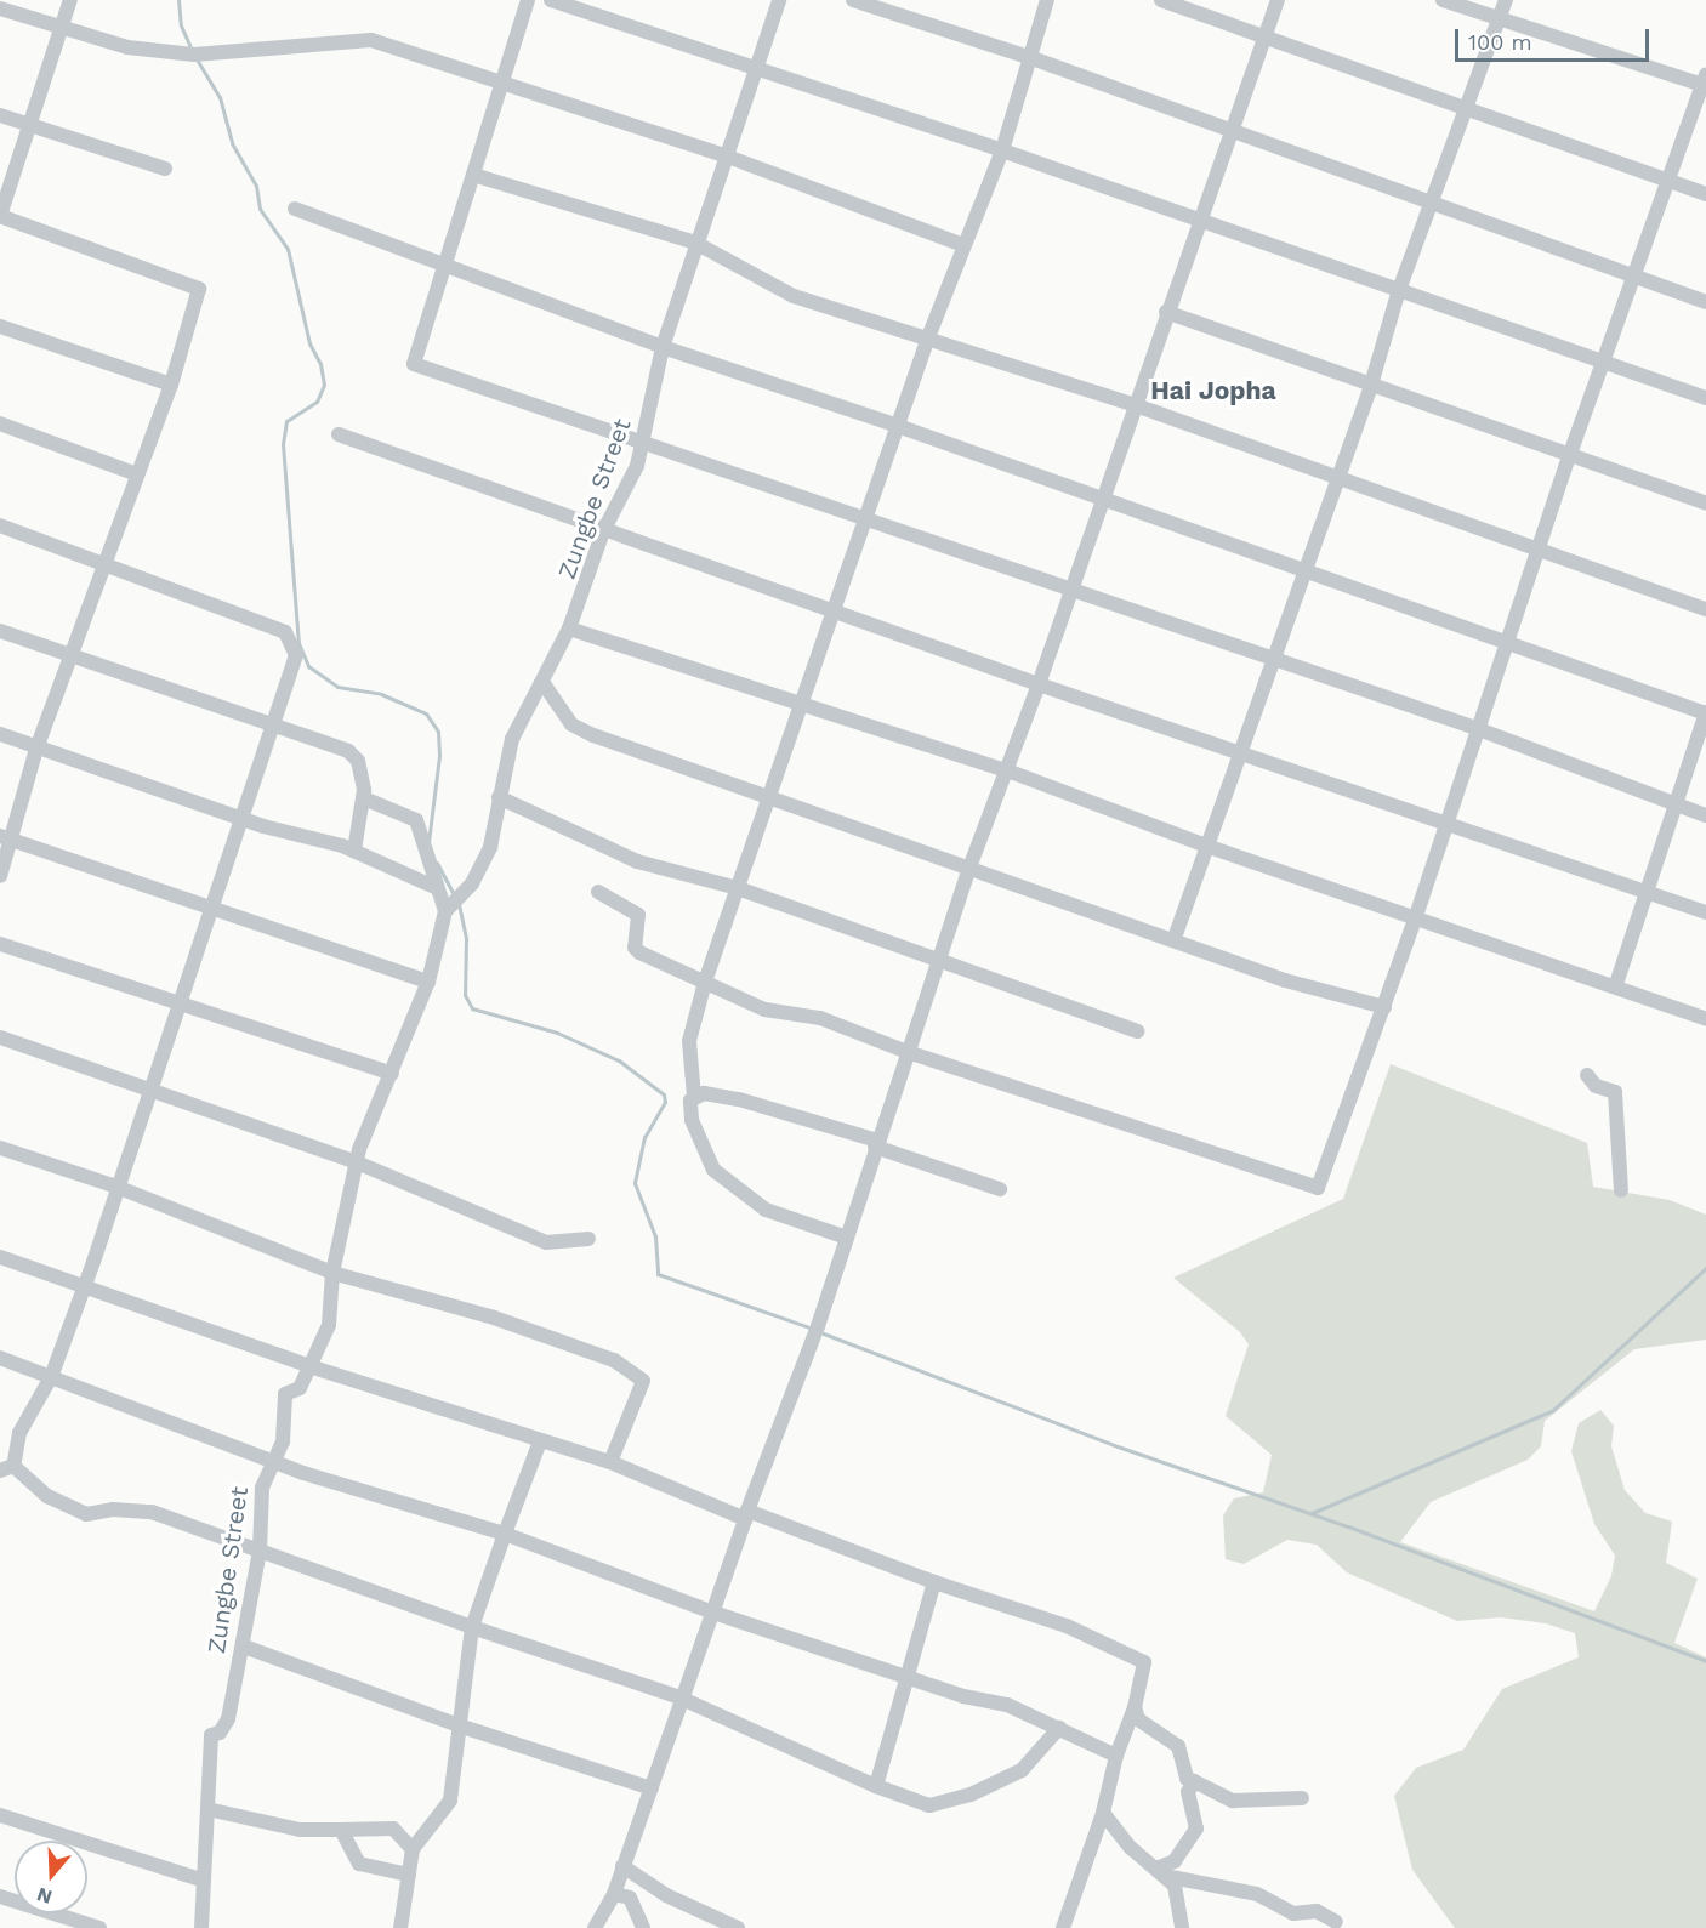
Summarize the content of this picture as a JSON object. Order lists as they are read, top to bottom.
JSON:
{
  "streets": {
    "street": ["Zungbe Street"]
  },
  "districts": ["Hai Jopha"],
  "scale_bar": "100 m",
  "north": "bottom"
}
